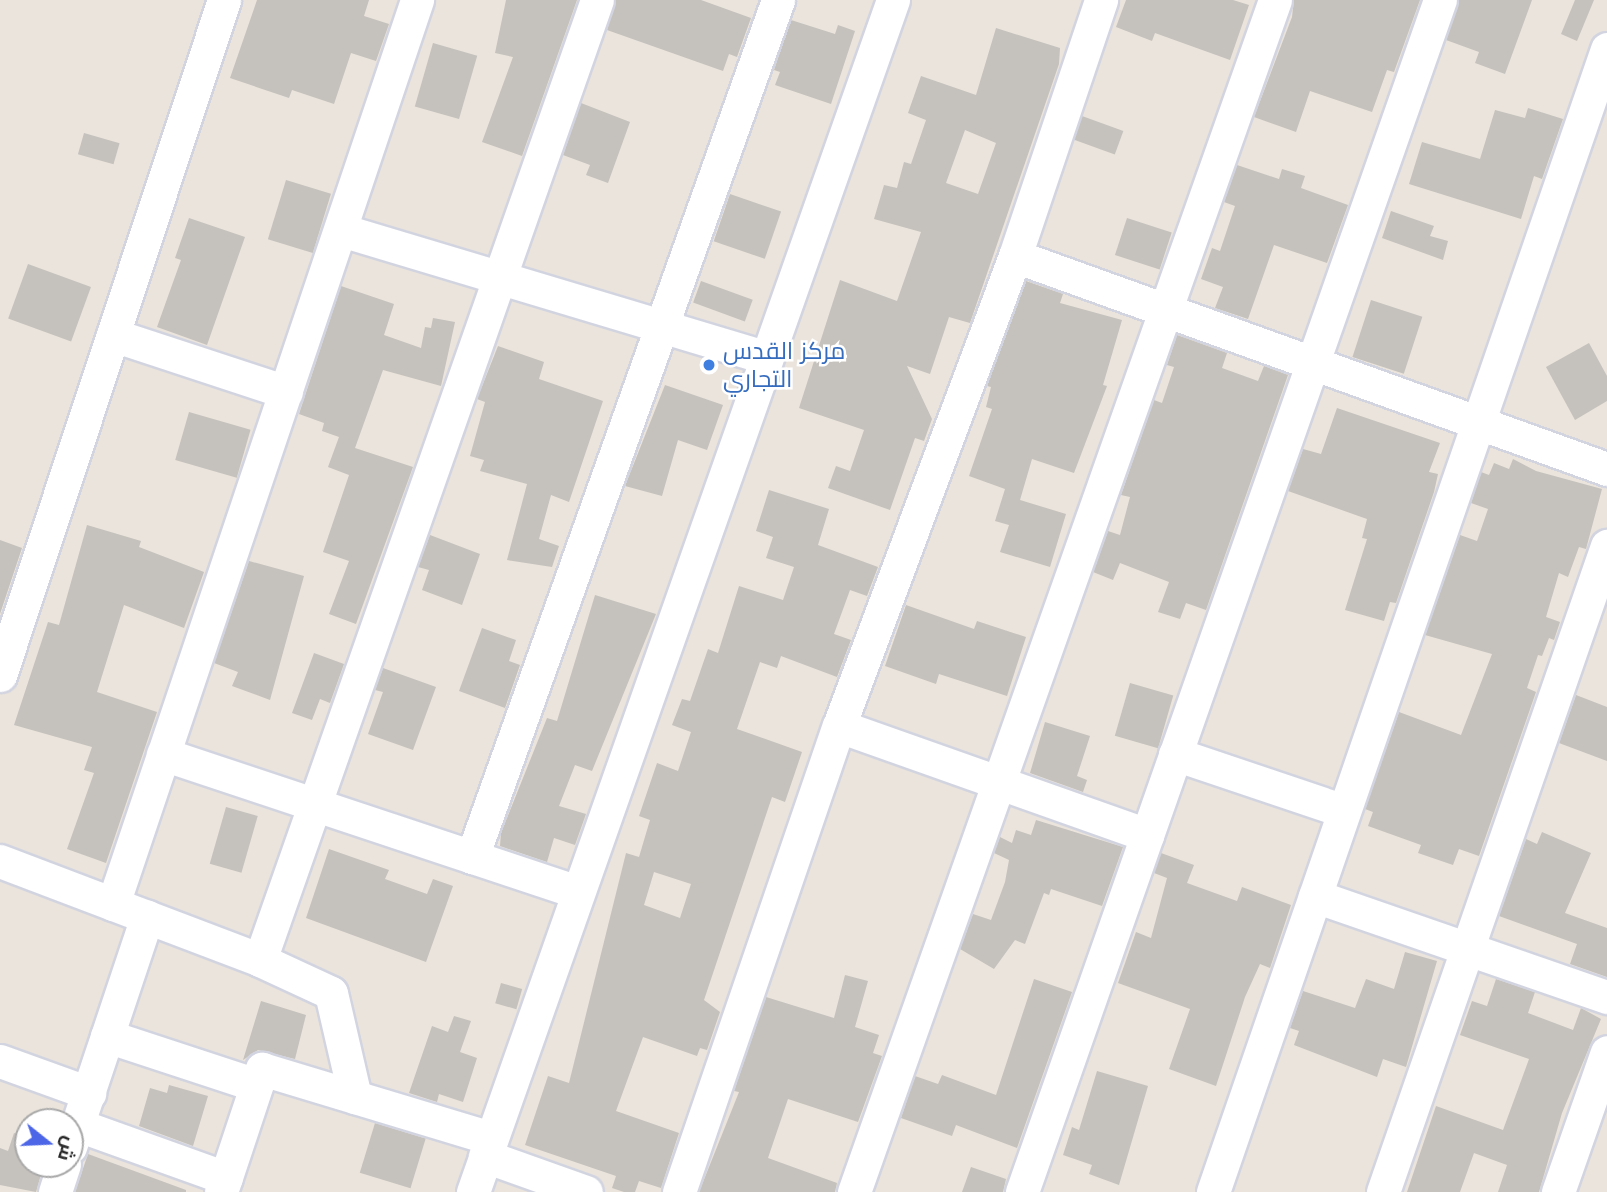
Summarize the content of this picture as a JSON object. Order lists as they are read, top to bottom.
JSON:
{
  "places": ["مركز القدس التجاري"],
  "north": "right"
}
